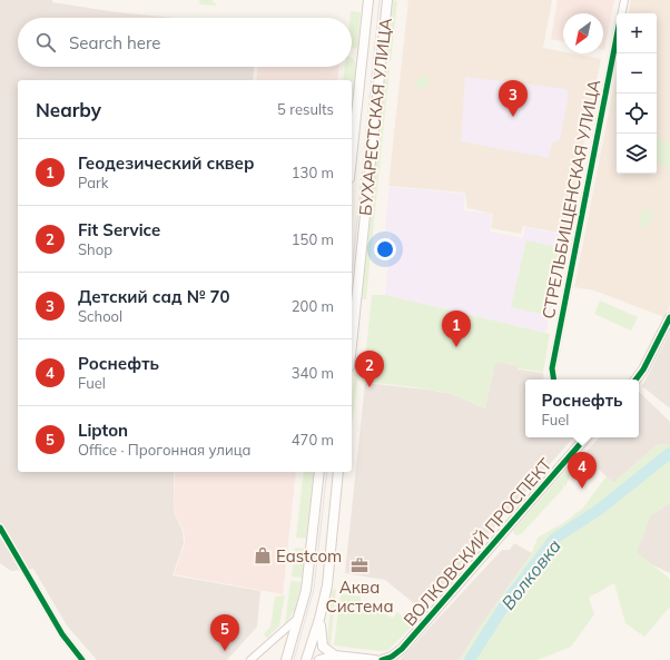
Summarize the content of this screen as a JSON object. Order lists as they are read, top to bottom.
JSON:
{
  "streets": {
    "main road": ["БУХАРЕСТСКАЯ УЛИЦА", "ВОЛКОВСКИЙ ПРОСПЕКТ"],
    "street": ["СТРЕЛЬБИЩЕНСКАЯ УЛИЦА"]
  },
  "water": ["Волковка"],
  "places": {
    "shop": ["Eastcom"],
    "office": ["Аква Система"]
  },
  "north": "bottom left",
  "page": {
    "map_buttons": ["+", "−"],
    "search": "Search here",
    "pins": [
      "3",
      "1",
      "2",
      "4",
      "5"
    ],
    "heading": ["Nearby", "5 results"],
    "list": [
      {
        "mark": "1",
        "name": "Геодезический сквер",
        "note": "Park",
        "value": "130 m"
      },
      {
        "mark": "2",
        "name": "Fit Service",
        "note": "Shop",
        "value": "150 m"
      },
      {
        "mark": "3",
        "name": "Детский сад № 70",
        "note": "School",
        "value": "200 m"
      },
      {
        "mark": "4",
        "name": "Роснефть",
        "note": "Fuel",
        "value": "340 m"
      },
      {
        "mark": "5",
        "name": "Lipton",
        "note": "Office · Прогонная улица",
        "value": "470 m"
      }
    ],
    "popup": ["Роснефть", "Fuel"]
  }
}
